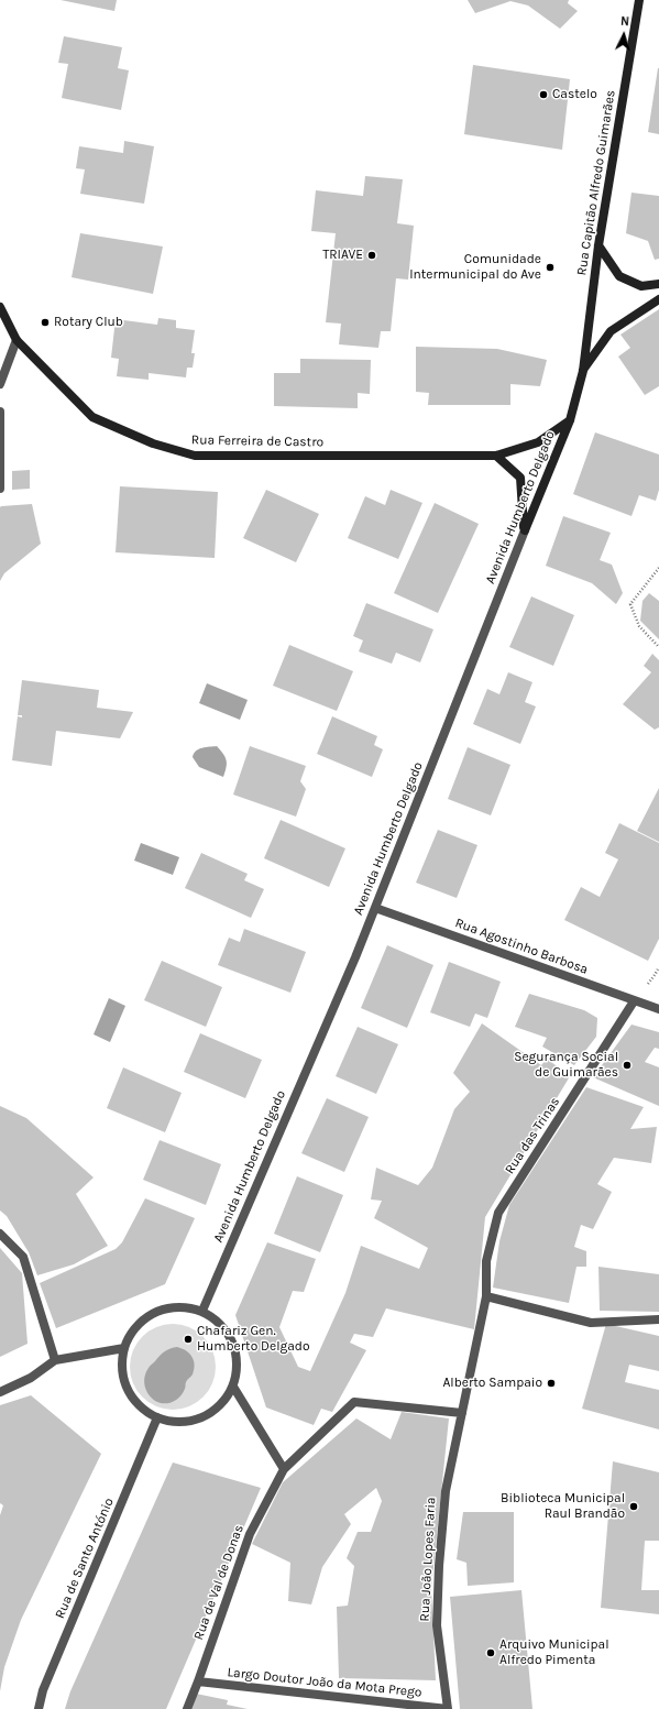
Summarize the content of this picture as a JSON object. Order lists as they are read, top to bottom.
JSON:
{
  "streets": {
    "street": [
      "Rua Capitão Alfredo Guimarães",
      "Rua Ferreira de Castro",
      "Avenida Humberto Delgado",
      "Rua Agostinho Barbosa",
      "Rua das Trinas",
      "Rua de Santo António",
      "Rua João Lopes Faria",
      "Rua de Val de Donas",
      "Largo Doutor João da Mota Prego"
    ]
  },
  "crossings": [
    ["Rua Capitão Alfredo Guimarães", "Avenida Humberto Delgado"],
    ["Rua Ferreira de Castro", "Avenida Humberto Delgado"],
    ["Avenida Humberto Delgado", "Rua Agostinho Barbosa"],
    ["Avenida Humberto Delgado", "Rua de Santo António"],
    ["Rua Agostinho Barbosa", "Rua das Trinas"],
    ["Rua das Trinas", "Rua João Lopes Faria"],
    ["Rua das Trinas", "Rua de Val de Donas"],
    ["Rua João Lopes Faria", "Rua de Val de Donas"],
    ["Rua João Lopes Faria", "Largo Doutor João da Mota Prego"],
    ["Rua de Val de Donas", "Largo Doutor João da Mota Prego"]
  ],
  "places": [
    "Castelo",
    "TRIAVE",
    "Comunidade Intermunicipal do Ave",
    "Rotary Club",
    "Segurança Social de Guimarães",
    "Chafariz Gen. Humberto Delgado",
    "Alberto Sampaio",
    "Biblioteca Municipal Raul Brandão",
    "Arquivo Municipal Alfredo Pimenta"
  ],
  "north": "top"
}
